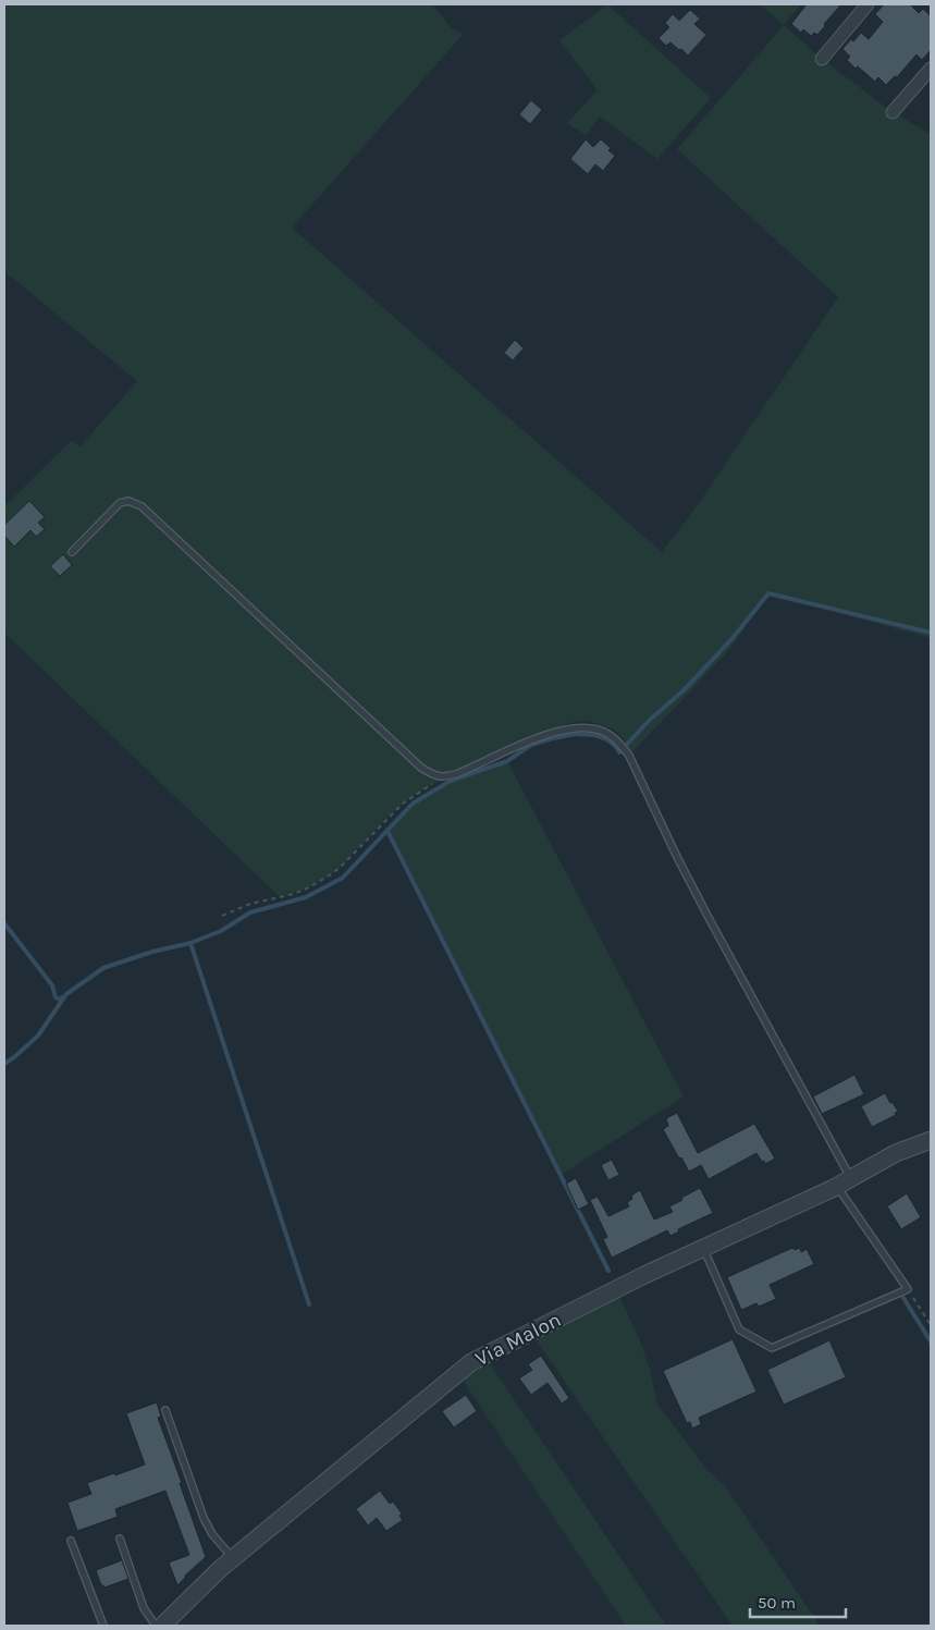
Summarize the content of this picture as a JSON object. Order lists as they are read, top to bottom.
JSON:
{
  "streets": {
    "street": ["Via Malon"]
  },
  "scale_bar": "50 m"
}
